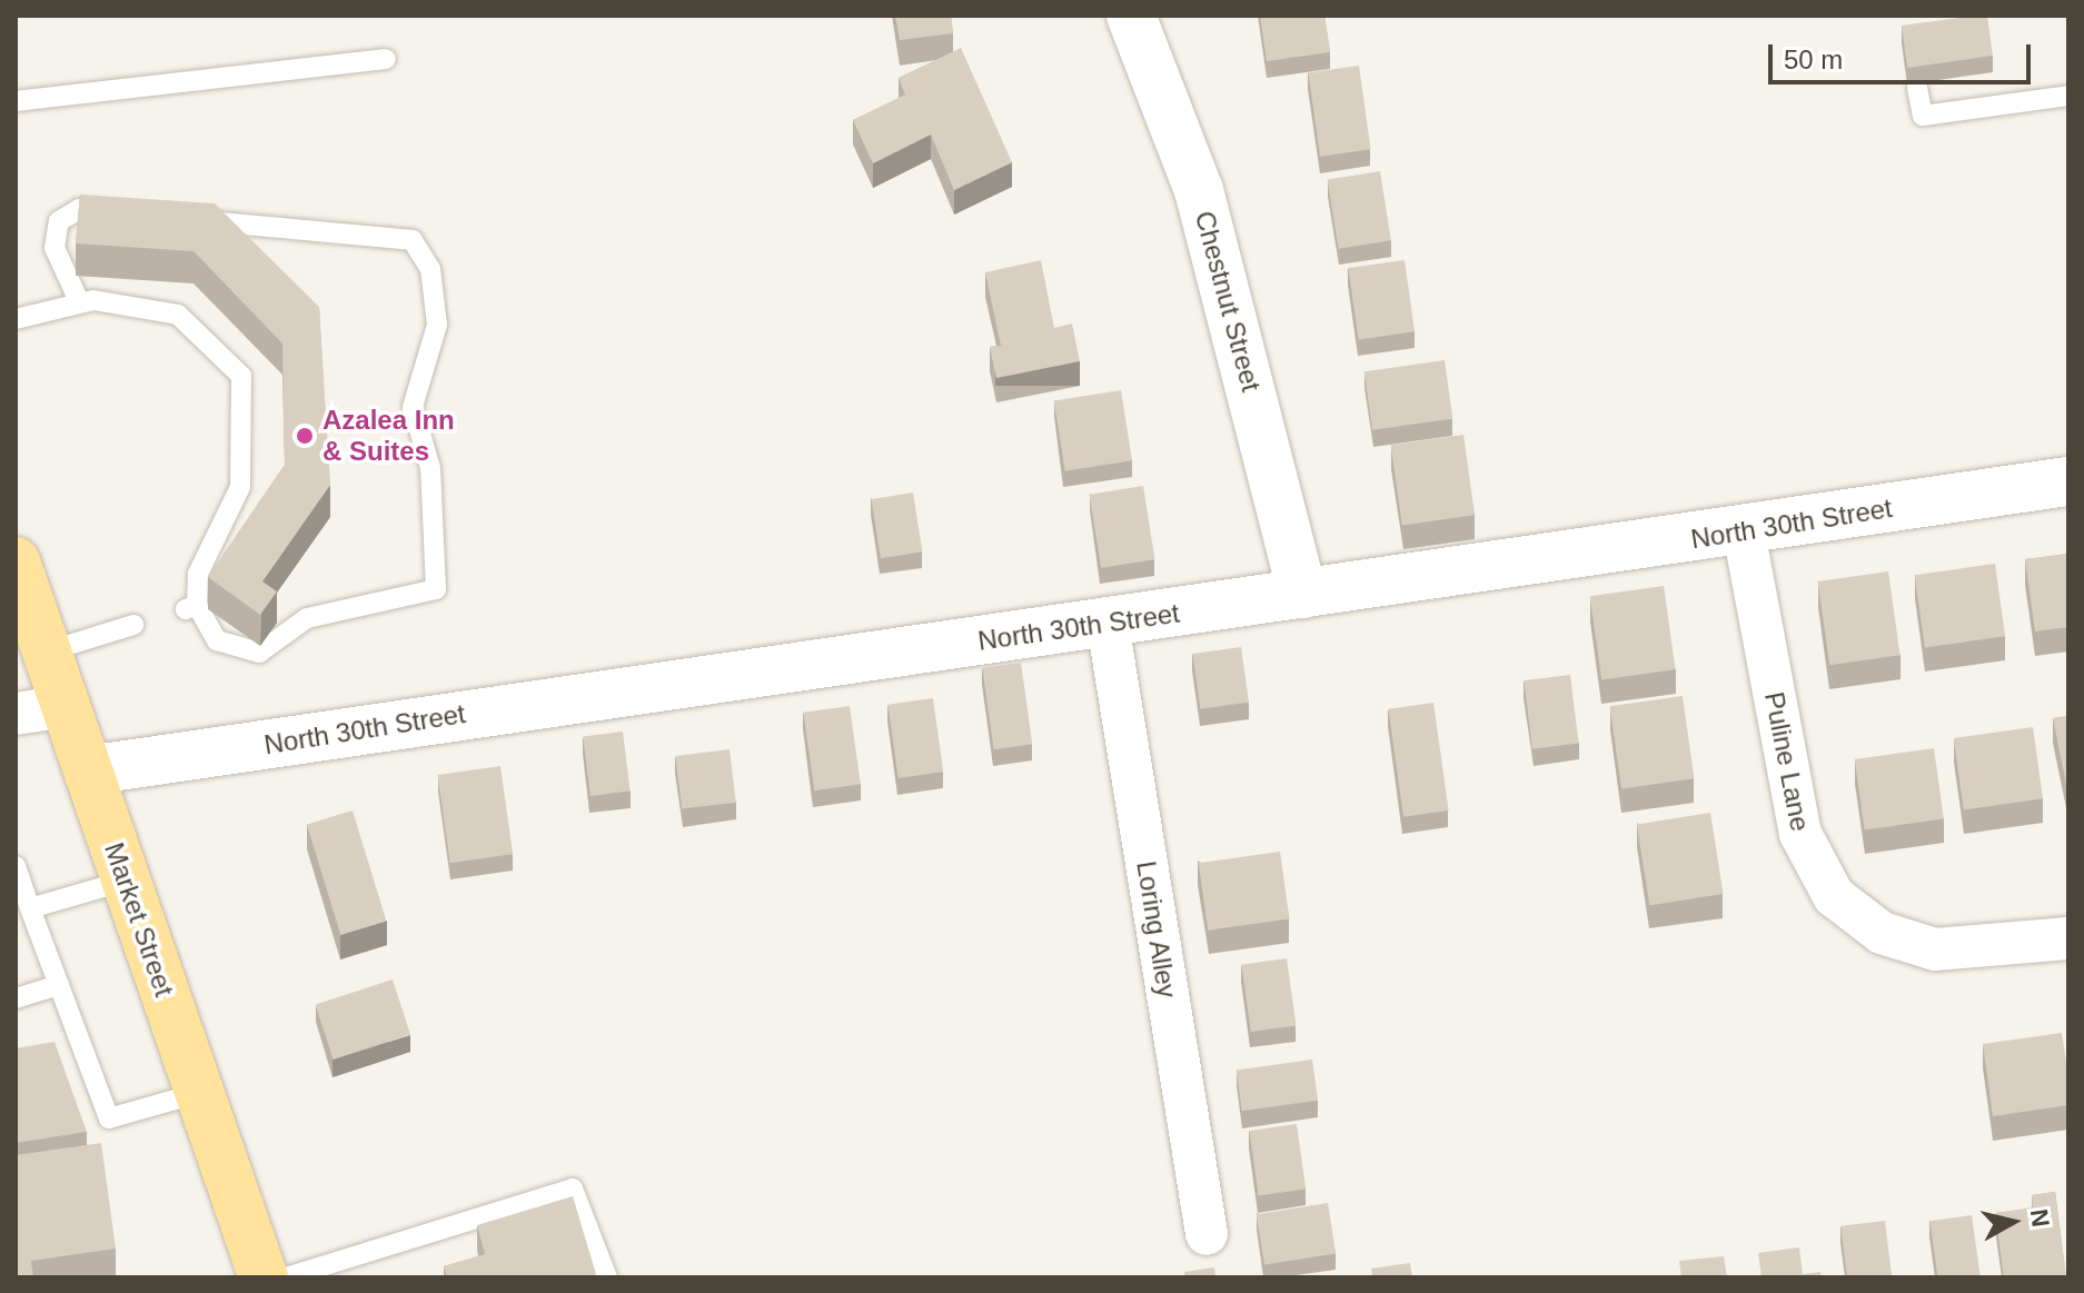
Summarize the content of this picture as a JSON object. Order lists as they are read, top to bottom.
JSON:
{
  "streets": {
    "main road": ["Market Street"],
    "street": [
      "Chestnut Street",
      "North 30th Street",
      "Puline Lane",
      "Loring Alley"
    ]
  },
  "crossings": [
    ["Chestnut Street", "North 30th Street"],
    ["North 30th Street", "Puline Lane"],
    ["North 30th Street", "Market Street"],
    ["North 30th Street", "Loring Alley"]
  ],
  "places": ["Azalea Inn & Suites"],
  "scale_bar": "50 m",
  "north": "right"
}
